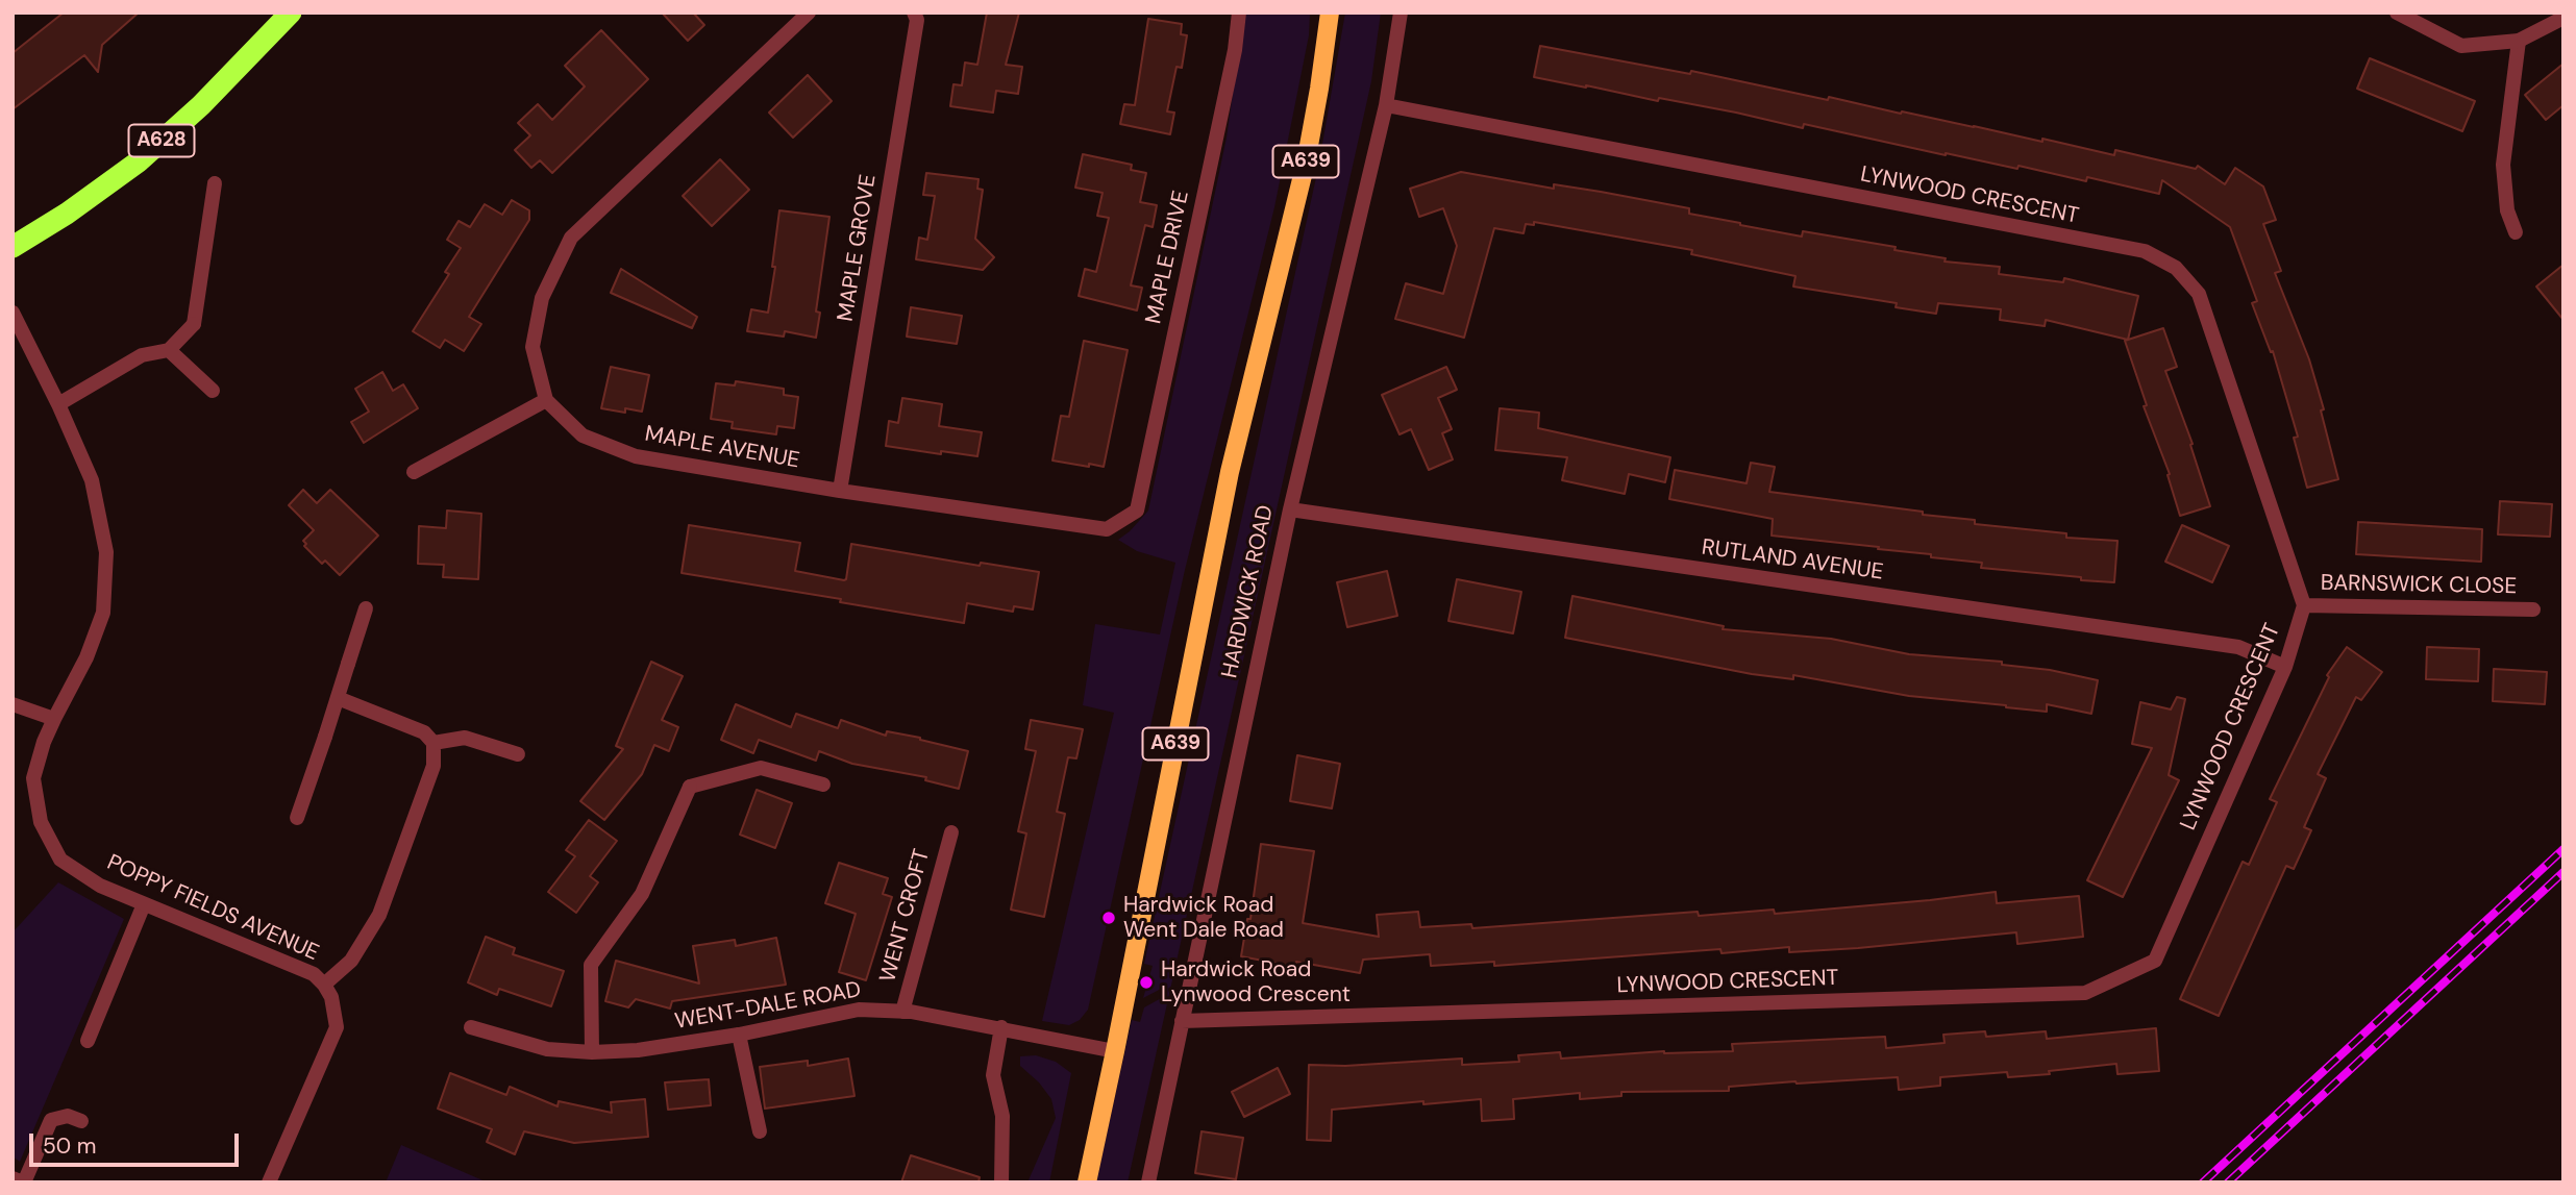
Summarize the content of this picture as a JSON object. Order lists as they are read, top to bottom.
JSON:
{
  "streets": {
    "highway": ["A628"],
    "main road": ["A639", "HARDWICK ROAD"],
    "street": [
      "LYNWOOD CRESCENT",
      "MAPLE GROVE",
      "MAPLE DRIVE",
      "MAPLE AVENUE",
      "RUTLAND AVENUE",
      "BARNSWICK CLOSE",
      "POPPY FIELDS AVENUE",
      "WENT CROFT",
      "WENT-DALE ROAD"
    ]
  },
  "crossings": [
    ["LYNWOOD CRESCENT", "RUTLAND AVENUE"],
    ["LYNWOOD CRESCENT", "BARNSWICK CLOSE"],
    ["LYNWOOD CRESCENT", "HARDWICK ROAD"],
    ["MAPLE GROVE", "MAPLE AVENUE"],
    ["MAPLE DRIVE", "MAPLE AVENUE"],
    ["RUTLAND AVENUE", "HARDWICK ROAD"],
    ["HARDWICK ROAD", "WENT-DALE ROAD"],
    ["WENT CROFT", "WENT-DALE ROAD"]
  ],
  "places": ["Hardwick Road Went Dale Road", "Hardwick Road Lynwood Crescent"],
  "scale_bar": "50 m"
}
